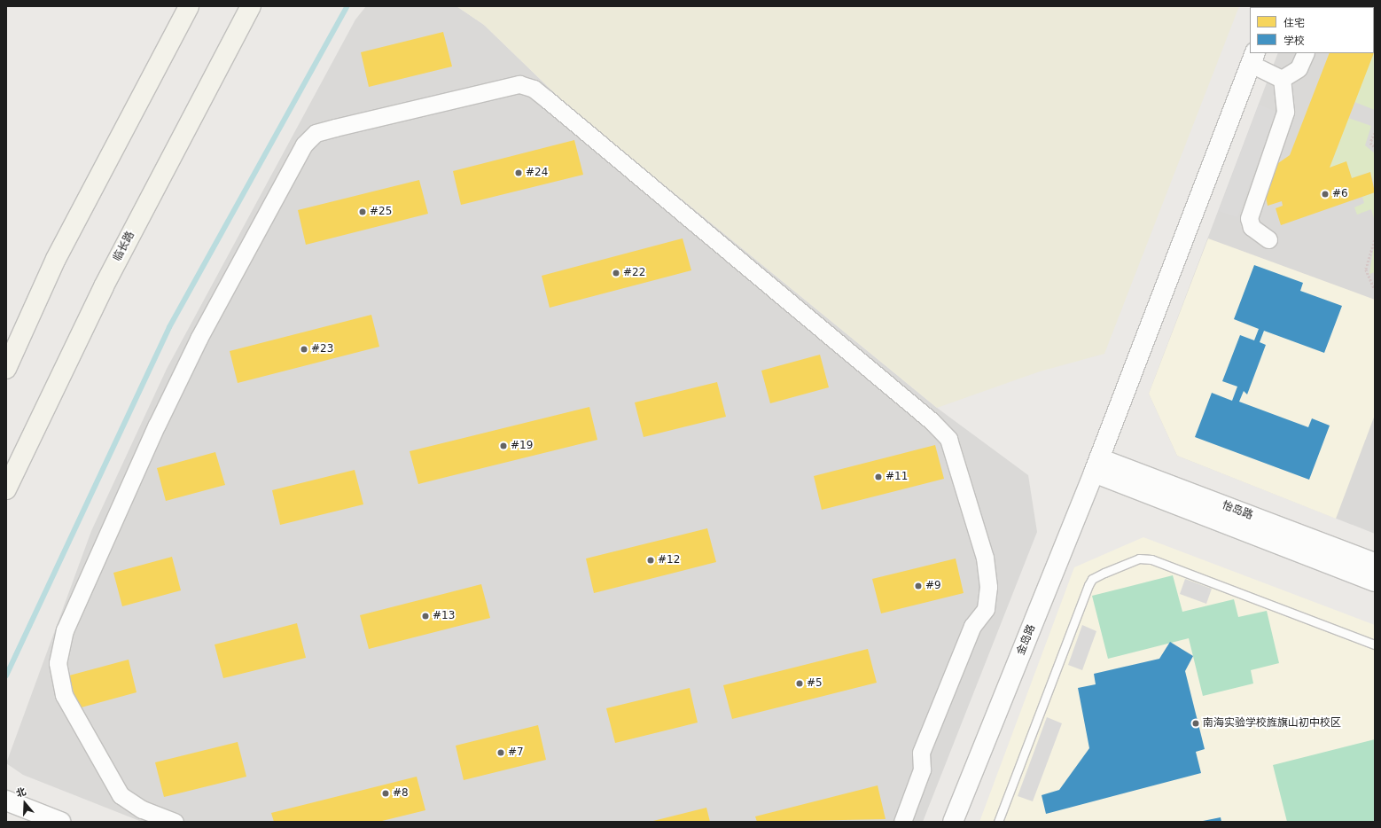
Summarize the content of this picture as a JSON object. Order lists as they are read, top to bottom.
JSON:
{
  "streets": {
    "main road": ["临长路"],
    "street": ["怡岛路", "金岛路"]
  },
  "crossings": [
    ["怡岛路", "金岛路"]
  ],
  "places": [
    "#24",
    "#6",
    "#25",
    "#22",
    "#23",
    "#19",
    "#11",
    "#12",
    "#9",
    "#13",
    "#5",
    "南海实验学校旌旗山初中校区",
    "#7",
    "#8"
  ],
  "legend": ["住宅", "学校"],
  "north": "top"
}
